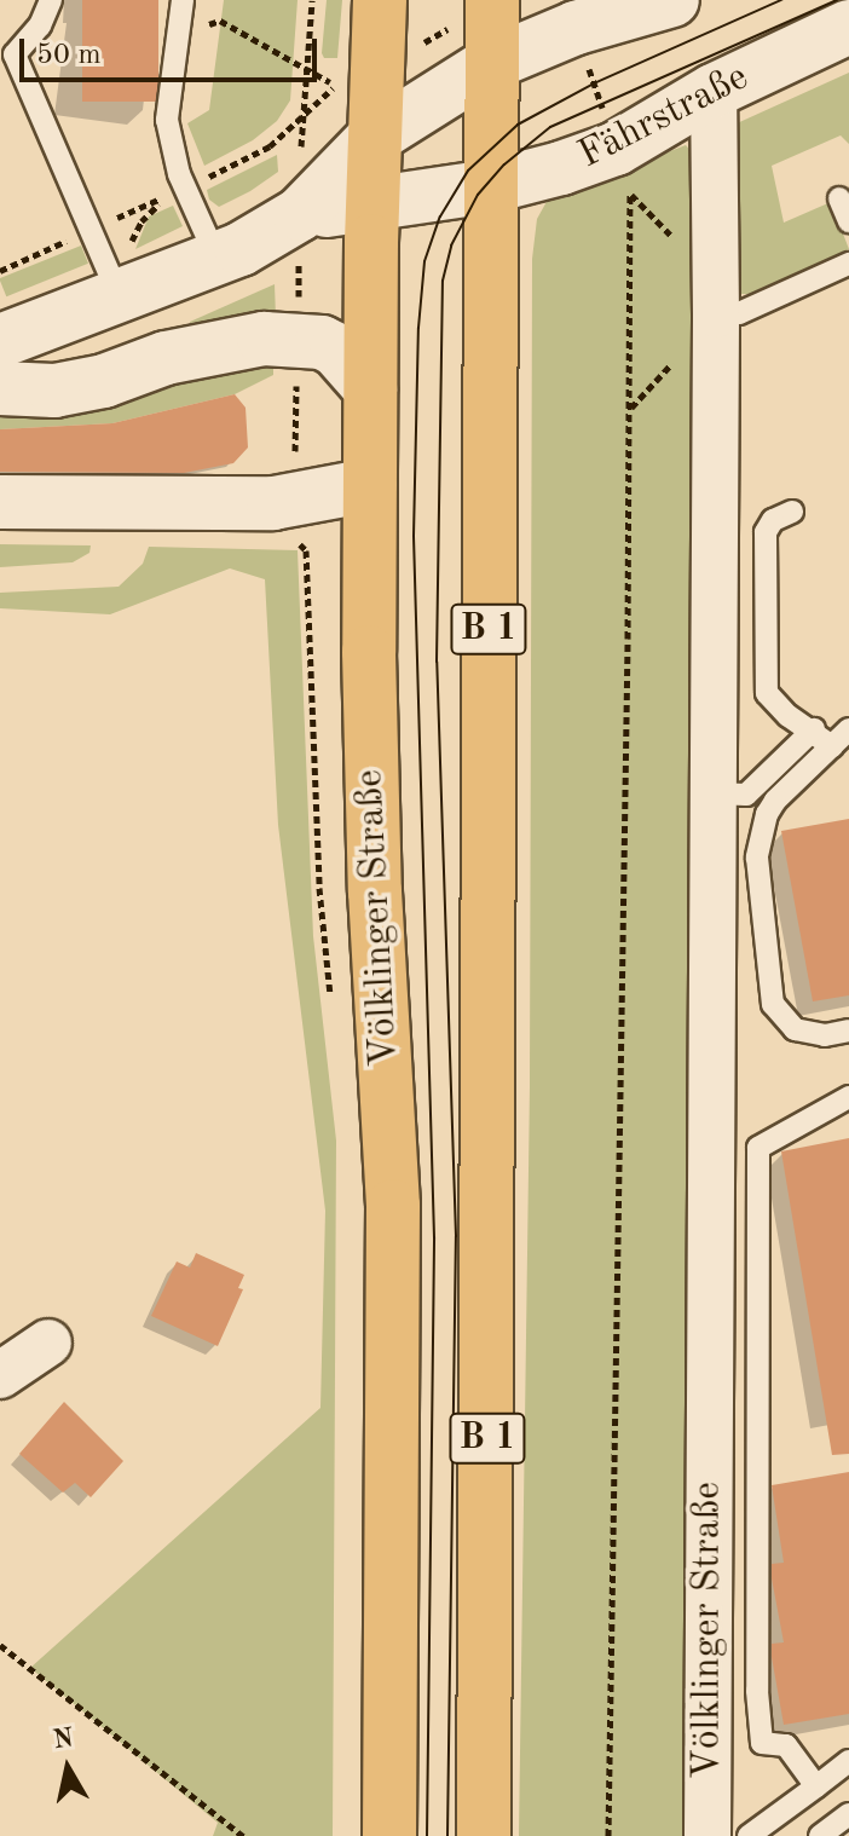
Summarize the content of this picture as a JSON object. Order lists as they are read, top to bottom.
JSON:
{
  "streets": {
    "main road": ["B 1", "Völklinger Straße"],
    "street": ["Fährstraße"]
  },
  "crossings": [
    ["Fährstraße", "B 1"],
    ["Fährstraße", "Völklinger Straße"]
  ],
  "scale_bar": "50 m",
  "north": "top"
}
